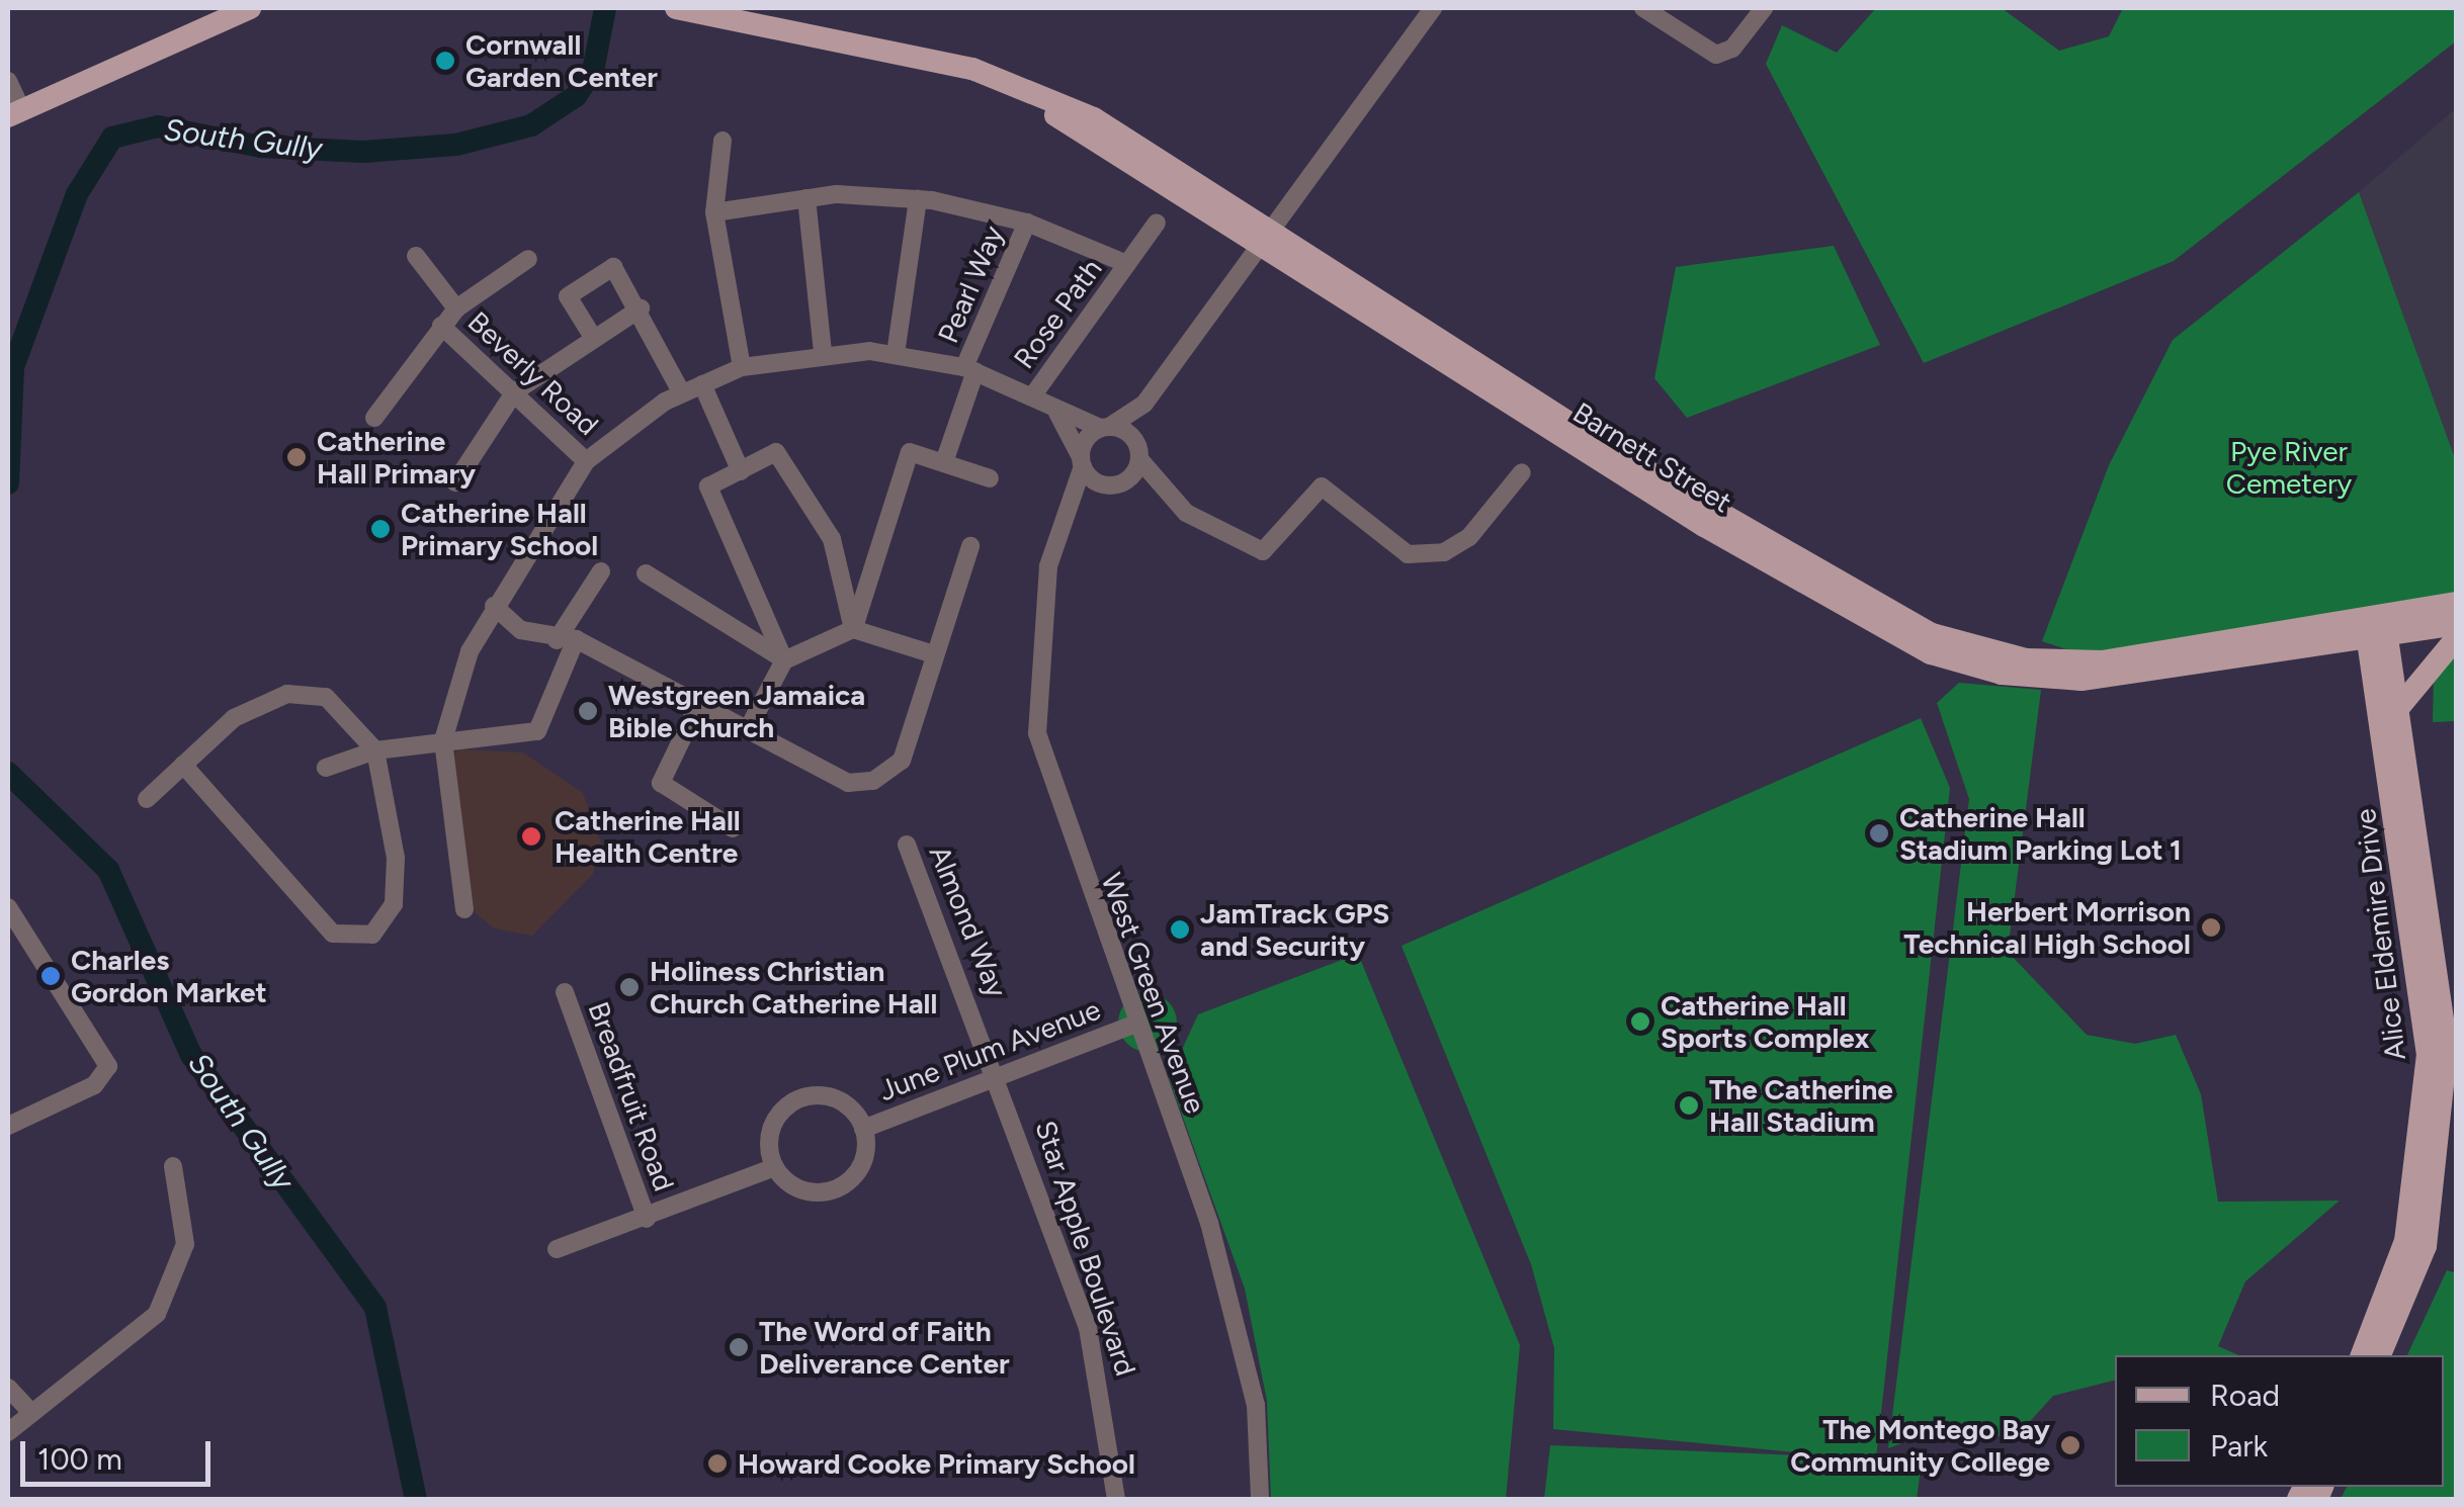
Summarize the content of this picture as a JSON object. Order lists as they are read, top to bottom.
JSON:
{
  "streets": {
    "main road": ["Barnett Street", "Alice Eldemire Drive"],
    "street": [
      "Pearl Way",
      "Rose Path",
      "Beverly Road",
      "Almond Way",
      "West Green Avenue",
      "June Plum Avenue",
      "Breadfruit Road",
      "Star Apple Boulevard"
    ]
  },
  "crossings": [
    ["Barnett Street", "Alice Eldemire Drive"],
    ["Almond Way", "June Plum Avenue"],
    ["Almond Way", "Star Apple Boulevard"],
    ["West Green Avenue", "June Plum Avenue"],
    ["June Plum Avenue", "Star Apple Boulevard"]
  ],
  "water": ["South Gully"],
  "parks": ["Pye River Cemetery"],
  "places": [
    "Cornwall Garden Center",
    "Catherine Hall Primary",
    "Catherine Hall Primary School",
    "Westgreen Jamaica Bible Church",
    "Catherine Hall Stadium Parking Lot 1",
    "Catherine Hall Health Centre",
    "Herbert Morrison Technical High School",
    "JamTrack GPS and Security",
    "Charles Gordon Market",
    "Holiness Christian Church Catherine Hall",
    "Catherine Hall Sports Complex",
    "The Catherine Hall Stadium",
    "The Word of Faith Deliverance Center",
    "The Montego Bay Community College",
    "Howard Cooke Primary School"
  ],
  "legend": ["Road", "Park"],
  "scale_bar": "100 m"
}
